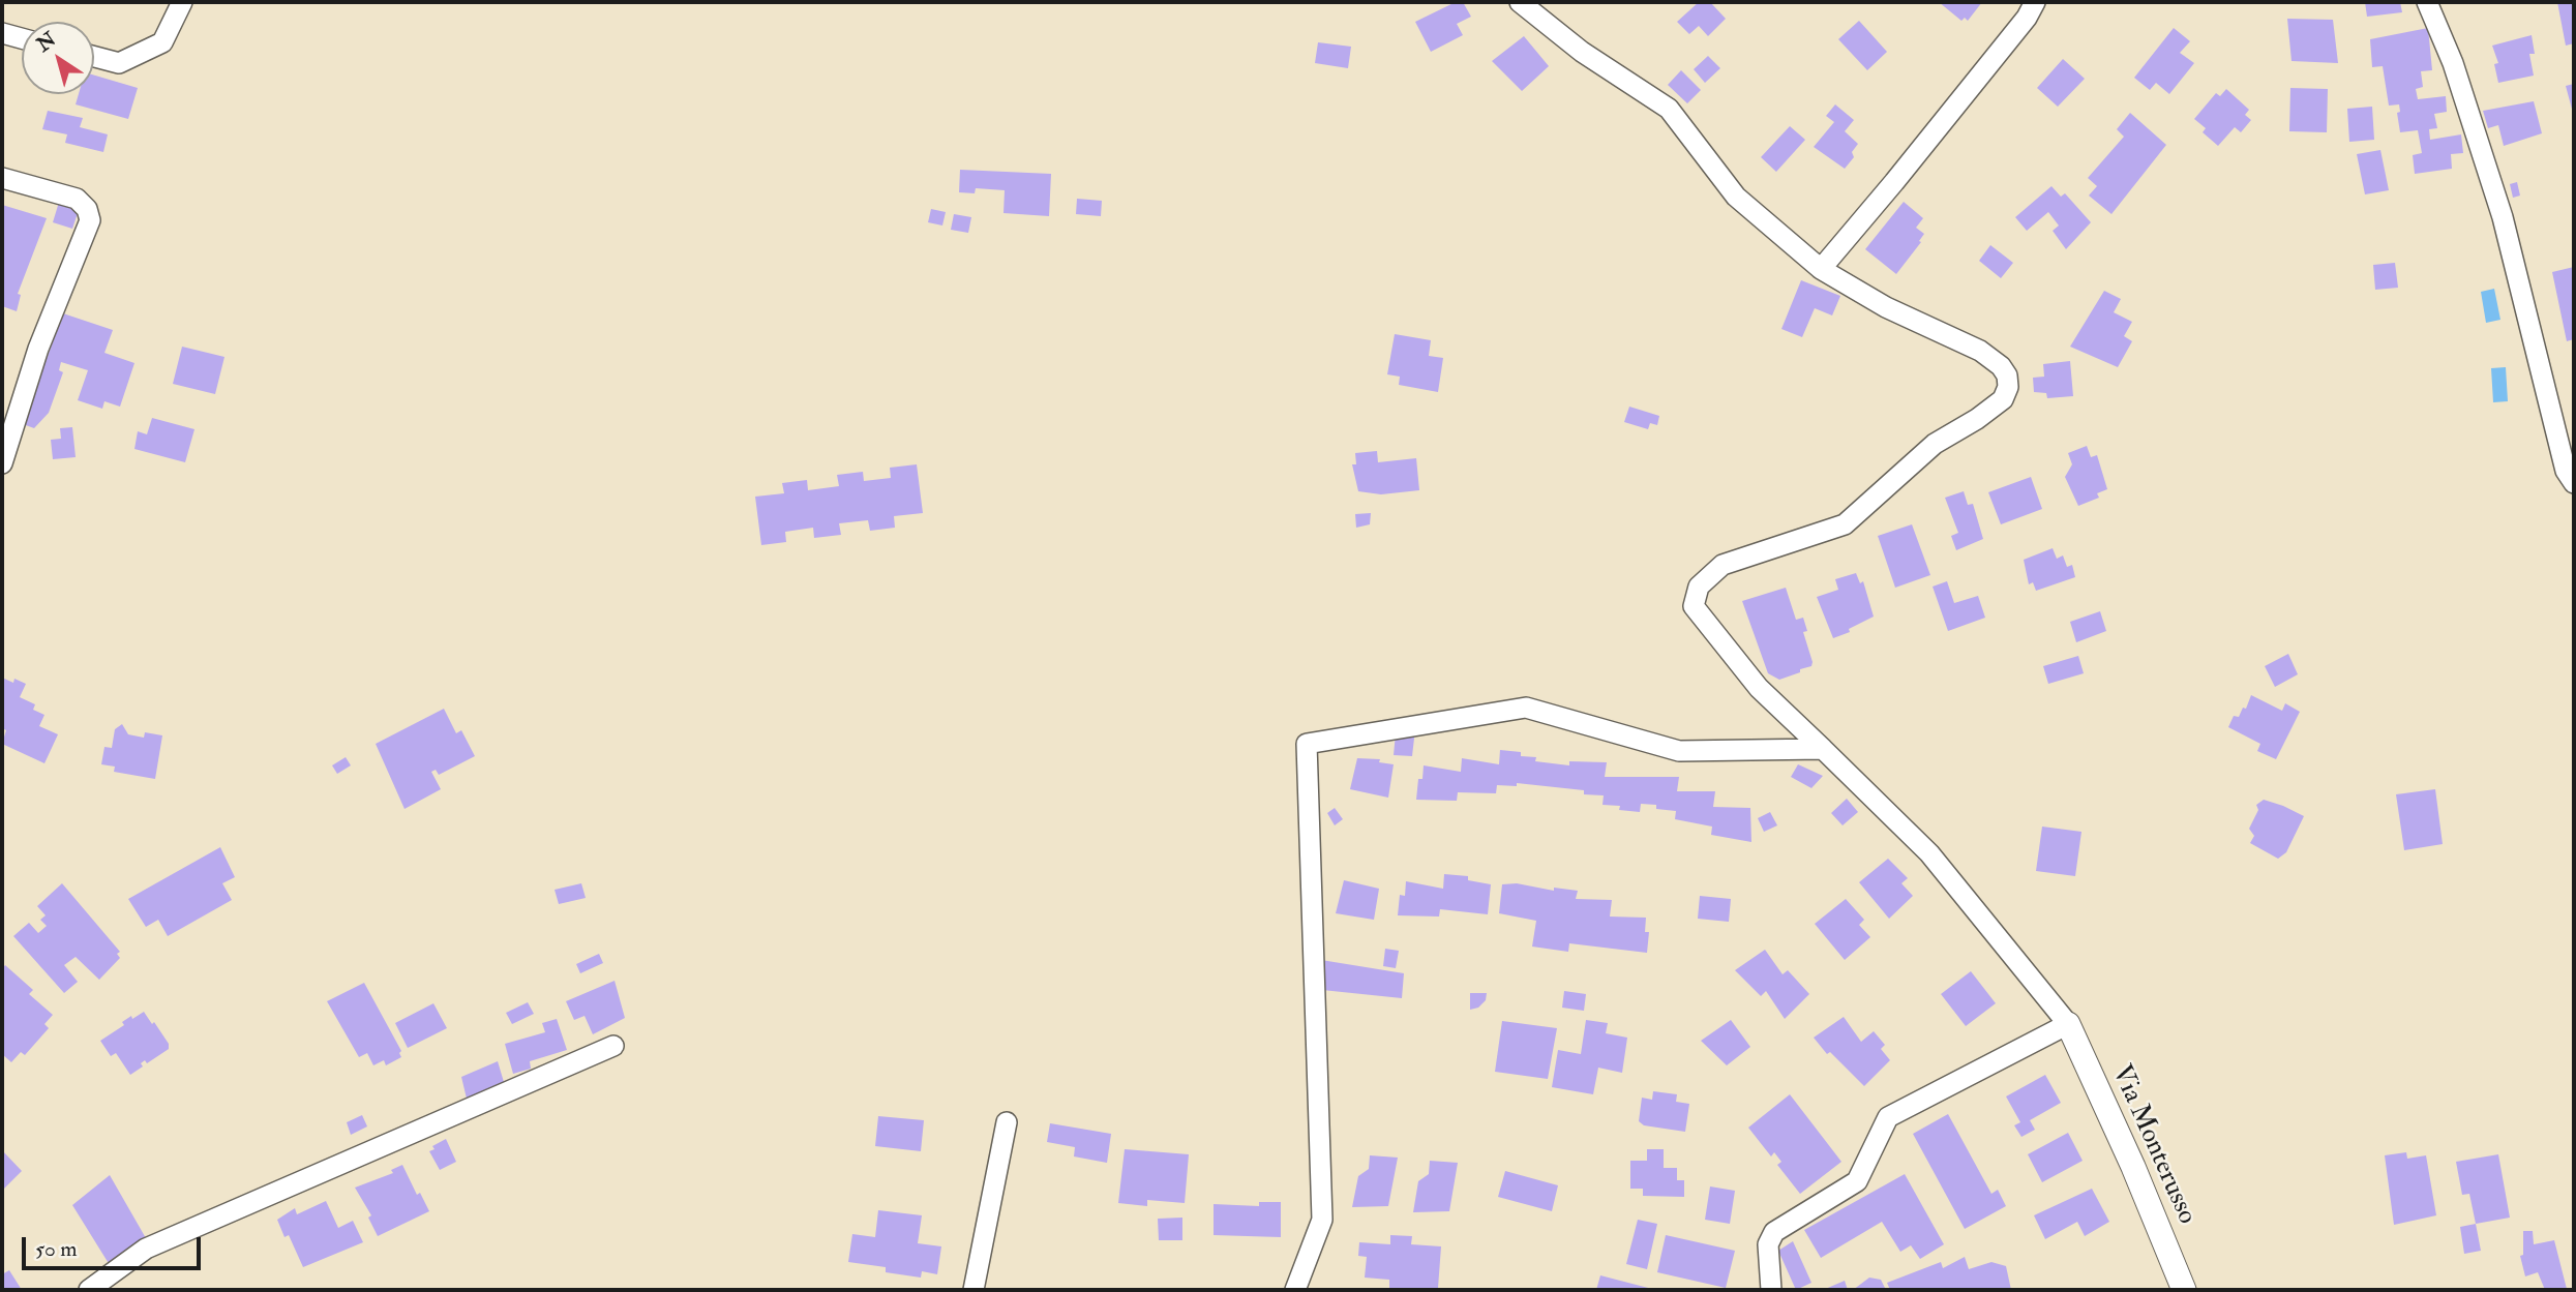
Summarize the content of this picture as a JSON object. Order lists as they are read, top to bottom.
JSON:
{
  "streets": {
    "street": ["Via Monterusso"]
  },
  "scale_bar": "50 m",
  "north": "top left"
}
